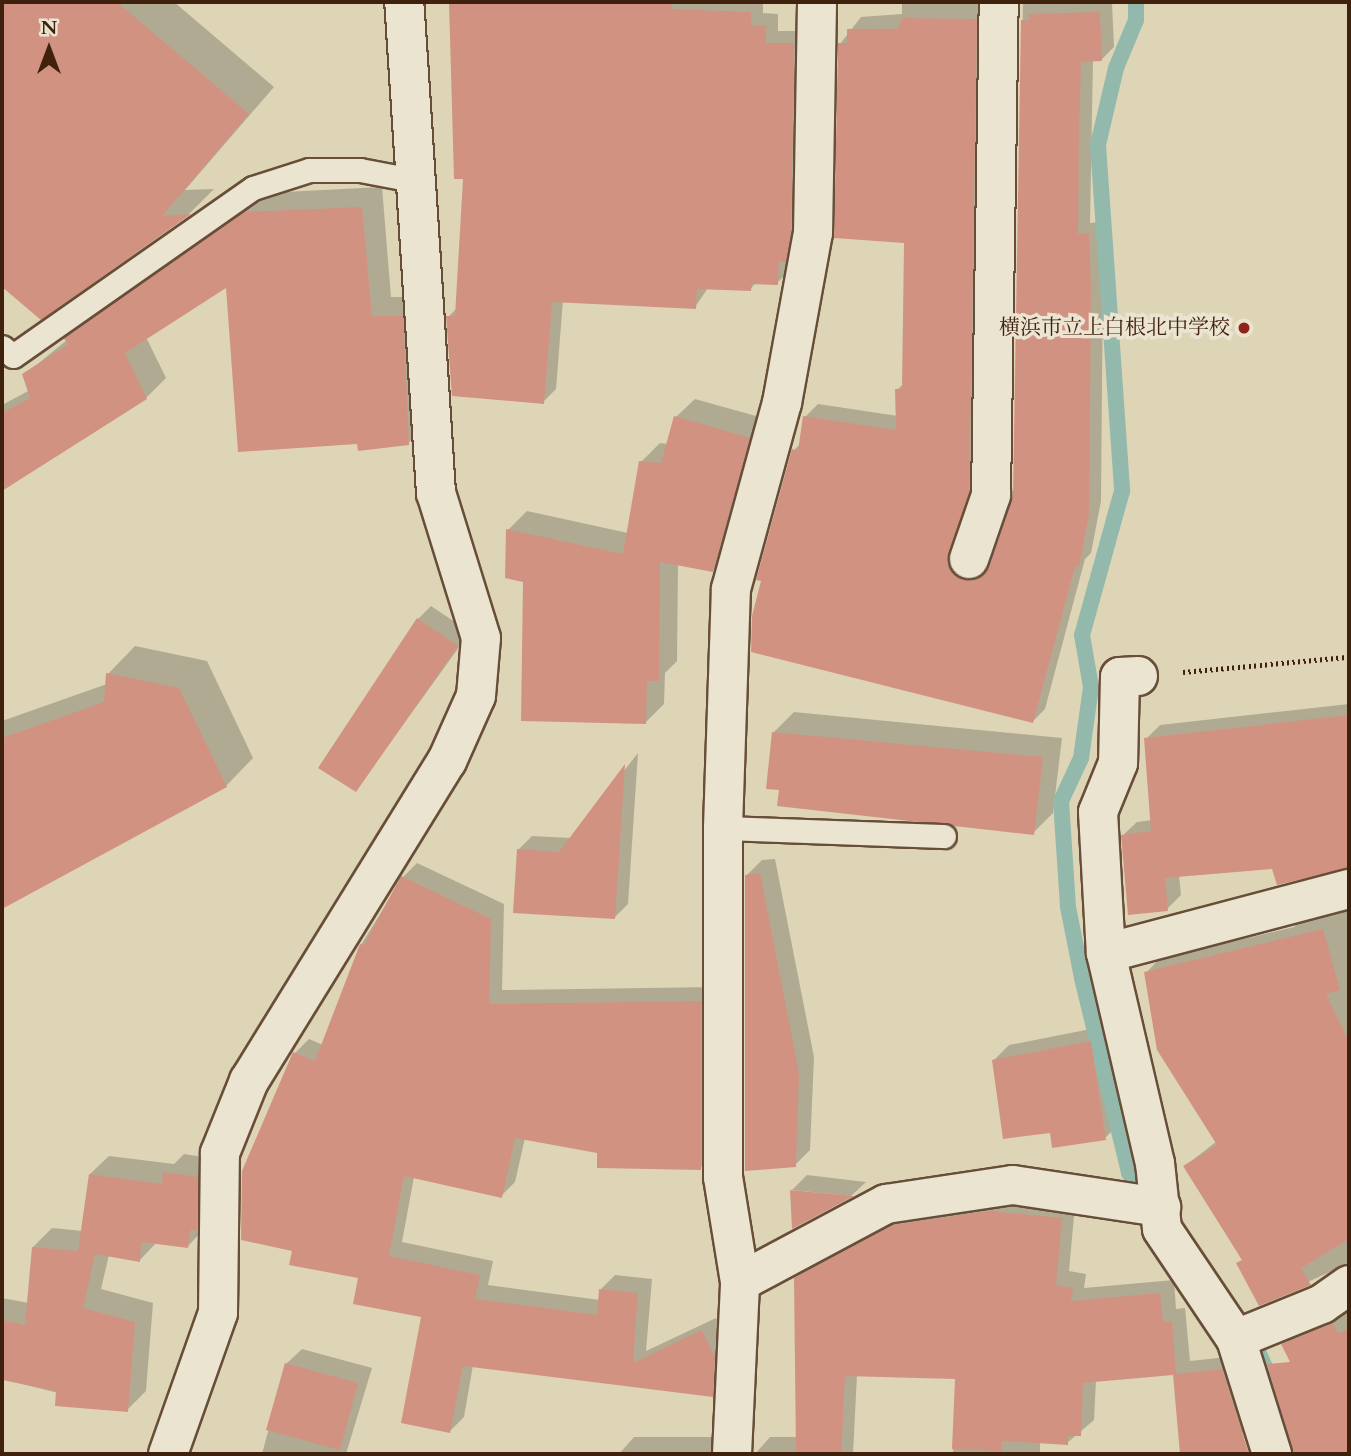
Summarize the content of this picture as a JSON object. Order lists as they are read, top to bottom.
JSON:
{
  "places": ["横浜市立上白根北中学校"],
  "north": "top"
}
